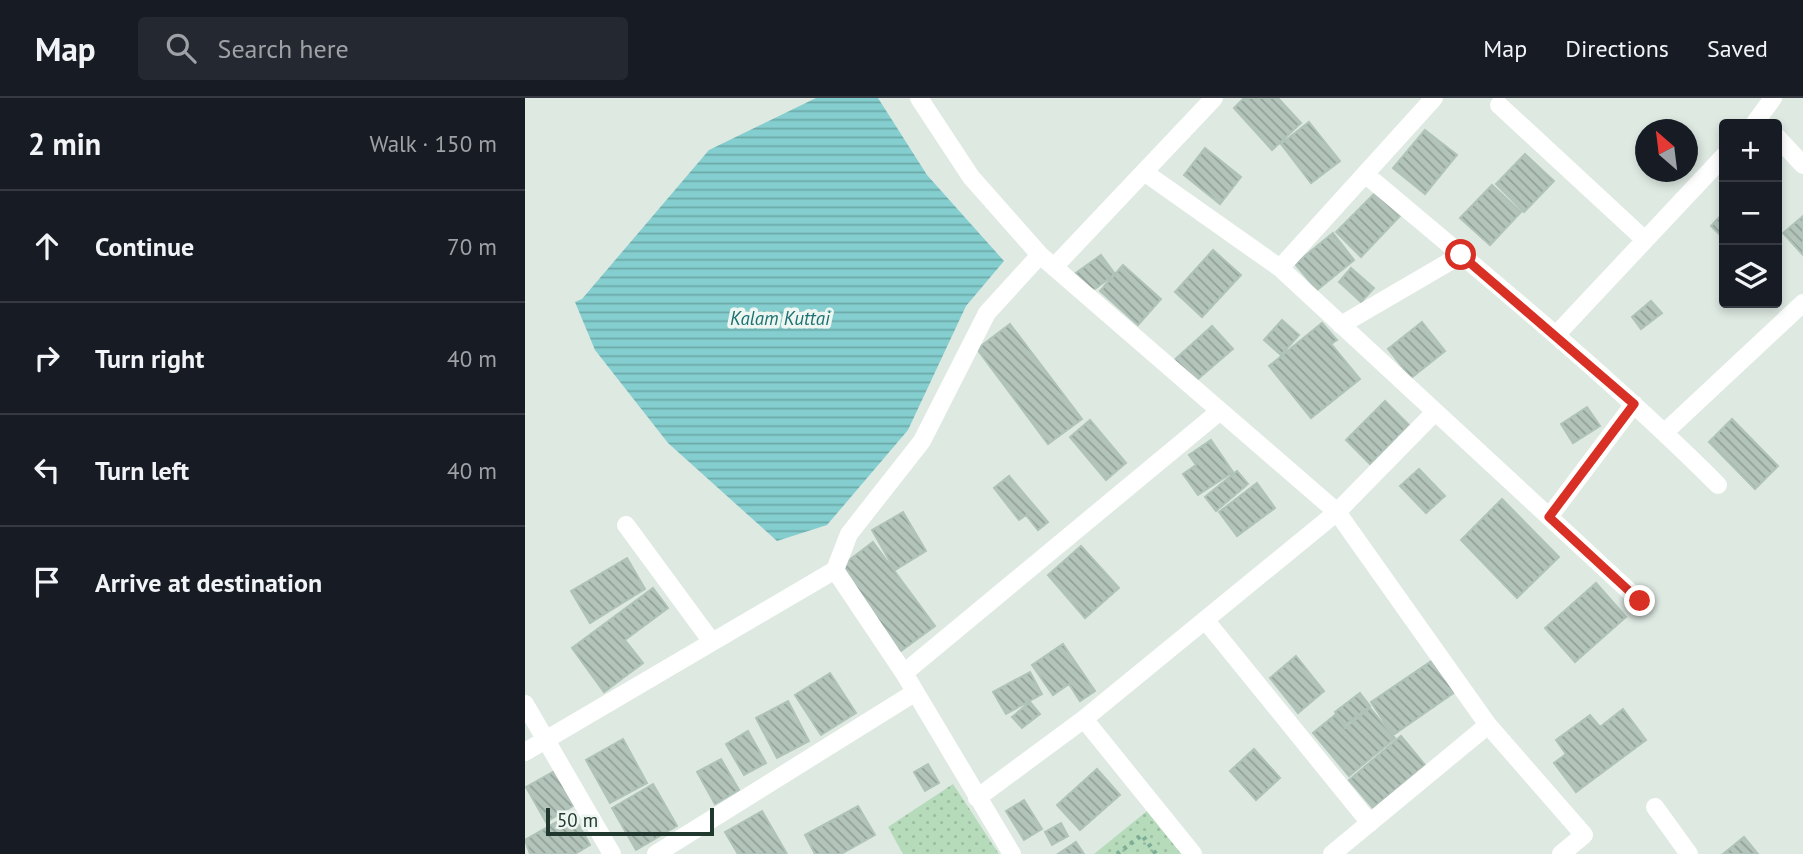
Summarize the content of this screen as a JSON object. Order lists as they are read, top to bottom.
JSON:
{
  "water": ["Kalam Kuttai"],
  "scale_bar": "50 m",
  "north": "top left",
  "page": {
    "header": "Map",
    "search": "Search here",
    "nav": ["Map", "Directions", "Saved"],
    "heading": ["2 min", "Walk · 150 m"],
    "map_buttons": ["+", "−"],
    "list": [
      ["Continue", "70 m"],
      ["Turn right", "40 m"],
      ["Turn left", "40 m"],
      "Arrive at destination"
    ],
    "scale": "50 m"
  }
}
